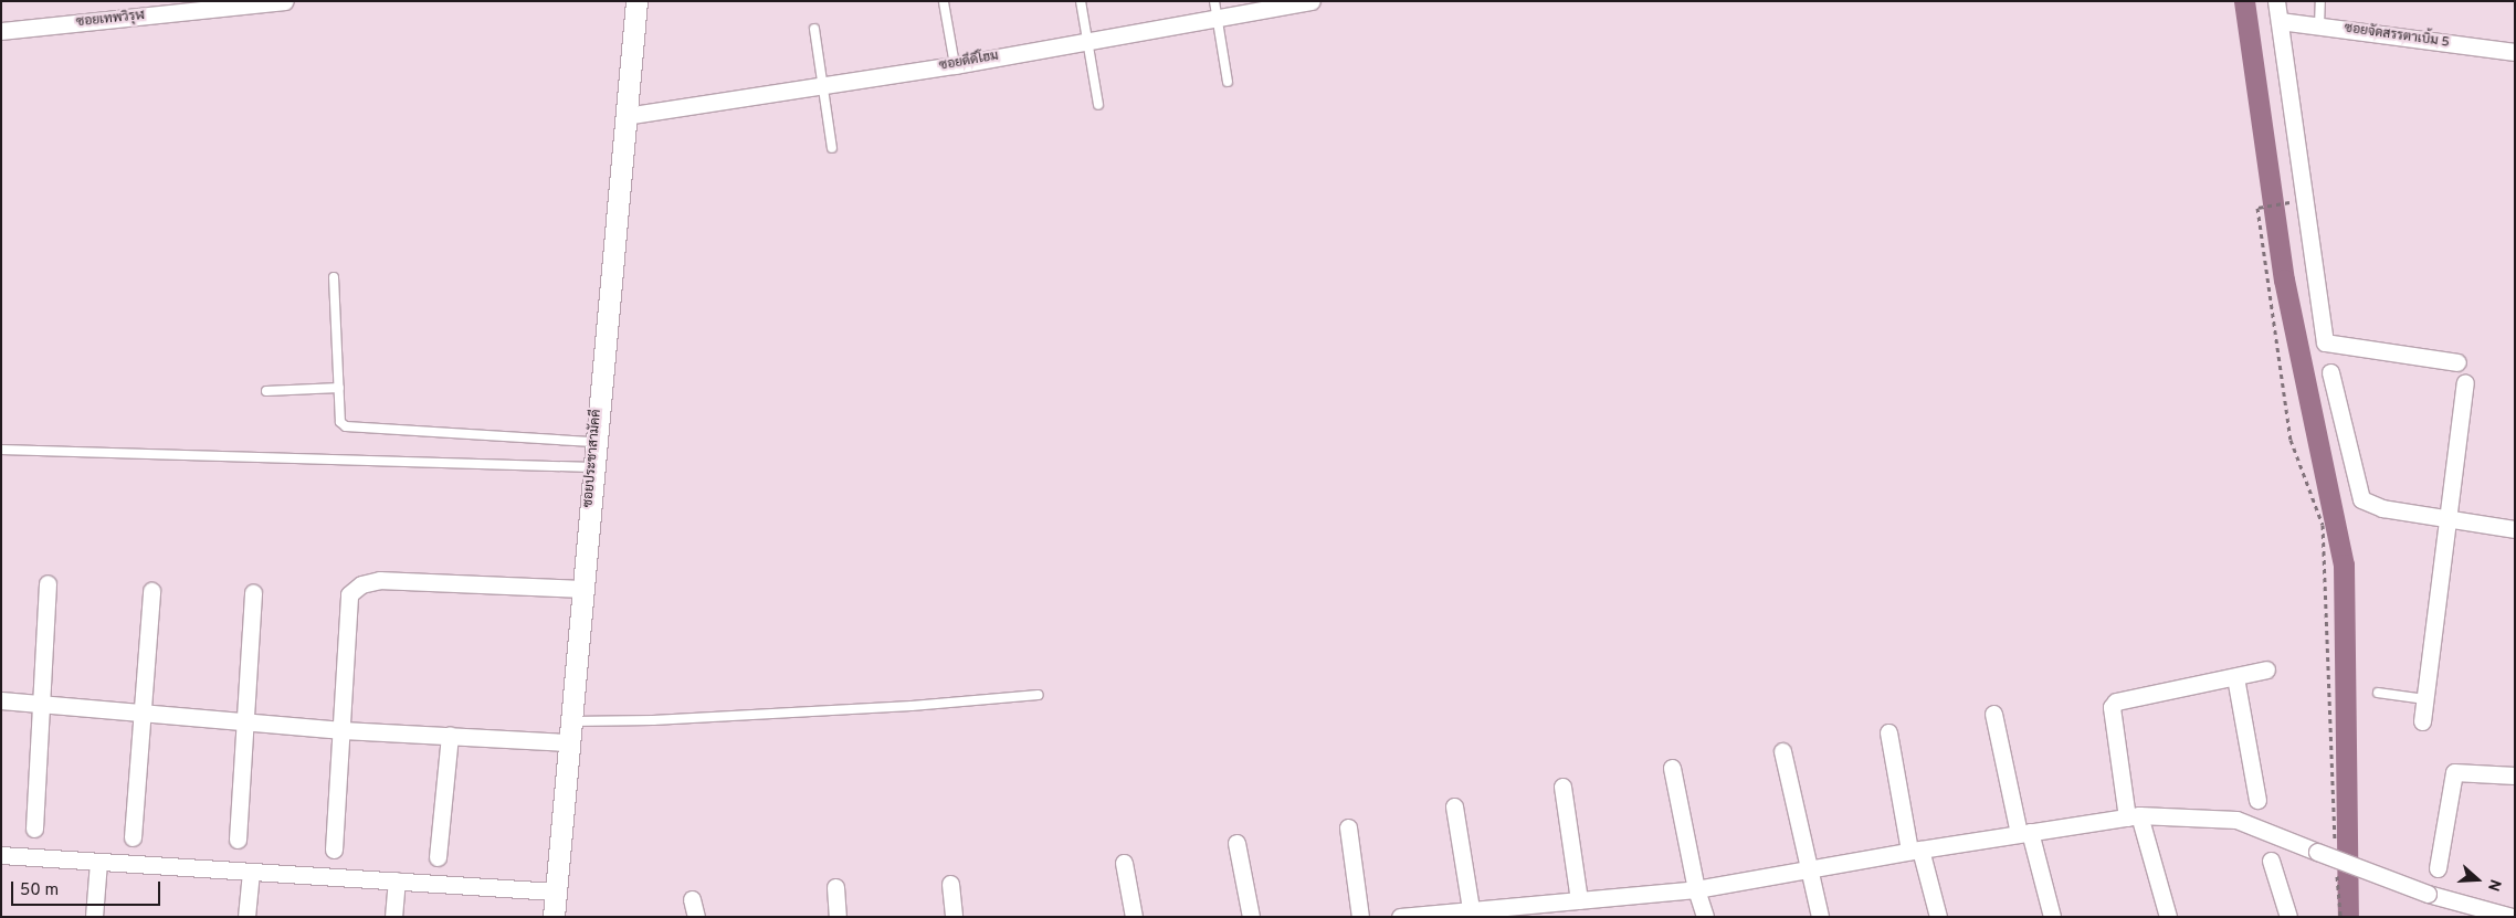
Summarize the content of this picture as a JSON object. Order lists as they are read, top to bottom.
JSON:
{
  "streets": {
    "street": [
      "ซอยเทพวิรุฬ",
      "ซอยจัดสรรตาเบิ้ม 5",
      "ซอยดีดีโฮม",
      "ซอยประชาสามัคคี"
    ]
  },
  "crossings": [
    ["ซอยดีดีโฮม", "ซอยประชาสามัคคี"]
  ],
  "scale_bar": "50 m",
  "north": "right"
}
